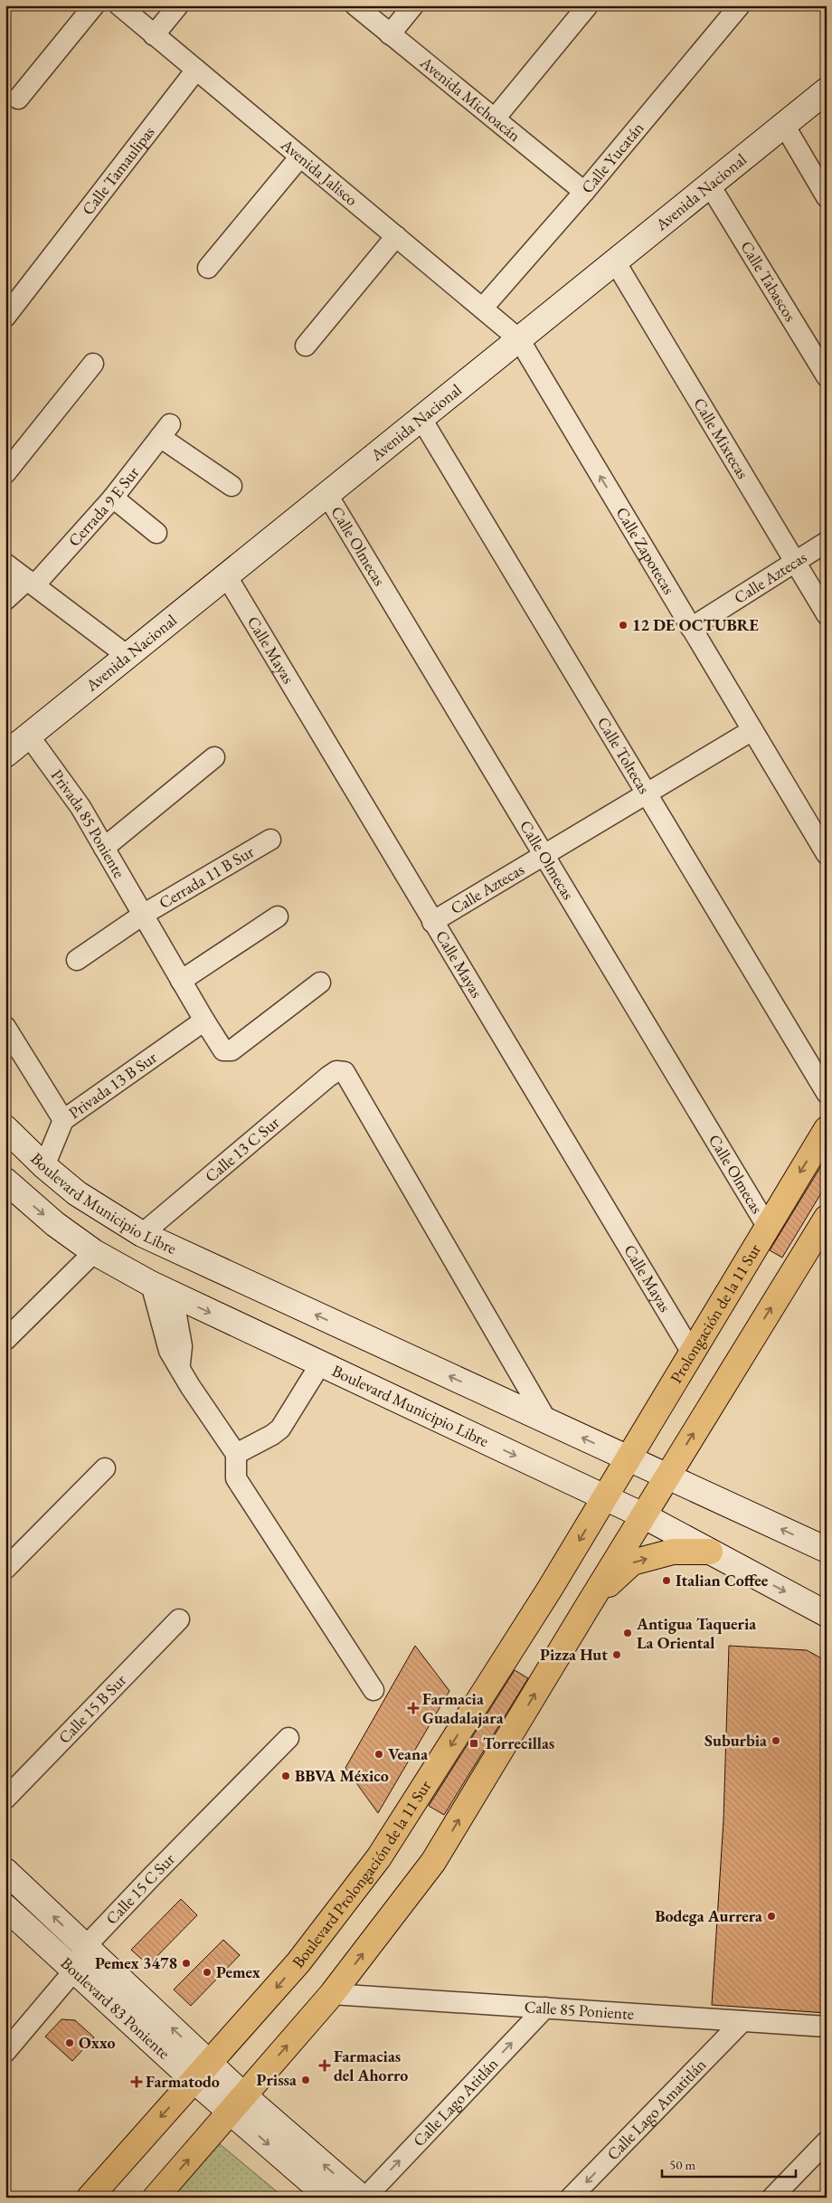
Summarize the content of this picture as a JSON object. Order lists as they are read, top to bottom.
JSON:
{
  "streets": {
    "main road": [
      "Avenida Nacional",
      "Boulevard Municipio Libre",
      "Prolongación de la 11 Sur",
      "Boulevard Prolongación de la 11 Sur",
      "Boulevard 83 Poniente"
    ],
    "street": [
      "Avenida Michoacán",
      "Calle Yucatán",
      "Calle Tamaulipas",
      "Avenida Jalisco",
      "Calle Tabascos",
      "Calle Mixtecas",
      "Cerrada 9 E Sur",
      "Calle Olmecas",
      "Calle Zapotecas",
      "Calle Aztecas",
      "Calle Mayas",
      "Calle Toltecas",
      "Privada 85 Poniente",
      "Cerrada 11 B Sur",
      "Privada 13 B Sur",
      "Calle 13 C Sur",
      "Calle 15 B Sur",
      "Calle 15 C Sur",
      "Calle 85 Poniente",
      "Calle Lago Atitlán",
      "Calle Lago Amatitlán"
    ]
  },
  "crossings": [
    ["Avenida Michoacán", "Calle Yucatán"],
    ["Calle Yucatán", "Avenida Jalisco"],
    ["Calle Tamaulipas", "Avenida Jalisco"],
    ["Avenida Jalisco", "Avenida Nacional"],
    ["Avenida Jalisco", "Calle Zapotecas"],
    ["Avenida Nacional", "Calle Tabascos"],
    ["Avenida Nacional", "Calle Mixtecas"],
    ["Avenida Nacional", "Calle Olmecas"],
    ["Avenida Nacional", "Calle Zapotecas"],
    ["Avenida Nacional", "Calle Mayas"],
    ["Avenida Nacional", "Calle Toltecas"],
    ["Avenida Nacional", "Privada 85 Poniente"],
    ["Calle Mixtecas", "Calle Aztecas"],
    ["Calle Olmecas", "Calle Aztecas"],
    ["Calle Olmecas", "Prolongación de la 11 Sur"],
    ["Calle Zapotecas", "Calle Aztecas"],
    ["Calle Aztecas", "Calle Mayas"],
    ["Calle Aztecas", "Calle Toltecas"],
    ["Calle Mayas", "Prolongación de la 11 Sur"],
    ["Privada 85 Poniente", "Cerrada 11 B Sur"],
    ["Privada 85 Poniente", "Privada 13 B Sur"],
    ["Privada 13 B Sur", "Boulevard Municipio Libre"],
    ["Calle 13 C Sur", "Boulevard Municipio Libre"],
    ["Boulevard Municipio Libre", "Prolongación de la 11 Sur"],
    ["Boulevard Municipio Libre", "Boulevard Prolongación de la 11 Sur"],
    ["Prolongación de la 11 Sur", "Boulevard Prolongación de la 11 Sur"],
    ["Boulevard Prolongación de la 11 Sur", "Boulevard 83 Poniente"],
    ["Calle 15 C Sur", "Boulevard 83 Poniente"],
    ["Boulevard 83 Poniente", "Calle Lago Atitlán"],
    ["Calle 85 Poniente", "Calle Lago Atitlán"],
    ["Calle 85 Poniente", "Calle Lago Amatitlán"]
  ],
  "one_way": ["Calle Zapotecas", "Calle Lago Atitlán"],
  "places": {
    "other": [
      "12 DE OCTUBRE",
      "Italian Coffee",
      "Antigua Taqueria La Oriental",
      "Pizza Hut",
      "Suburbia",
      "Veana",
      "BBVA México",
      "Bodega Aurrera",
      "Pemex 3478",
      "Pemex",
      "Oxxo",
      "Prissa"
    ],
    "health": ["Farmacia Guadalajara", "Farmacias del Ahorro", "Farmatodo"],
    "transit": ["Torrecillas"]
  },
  "scale_bar": "50 m"
}
